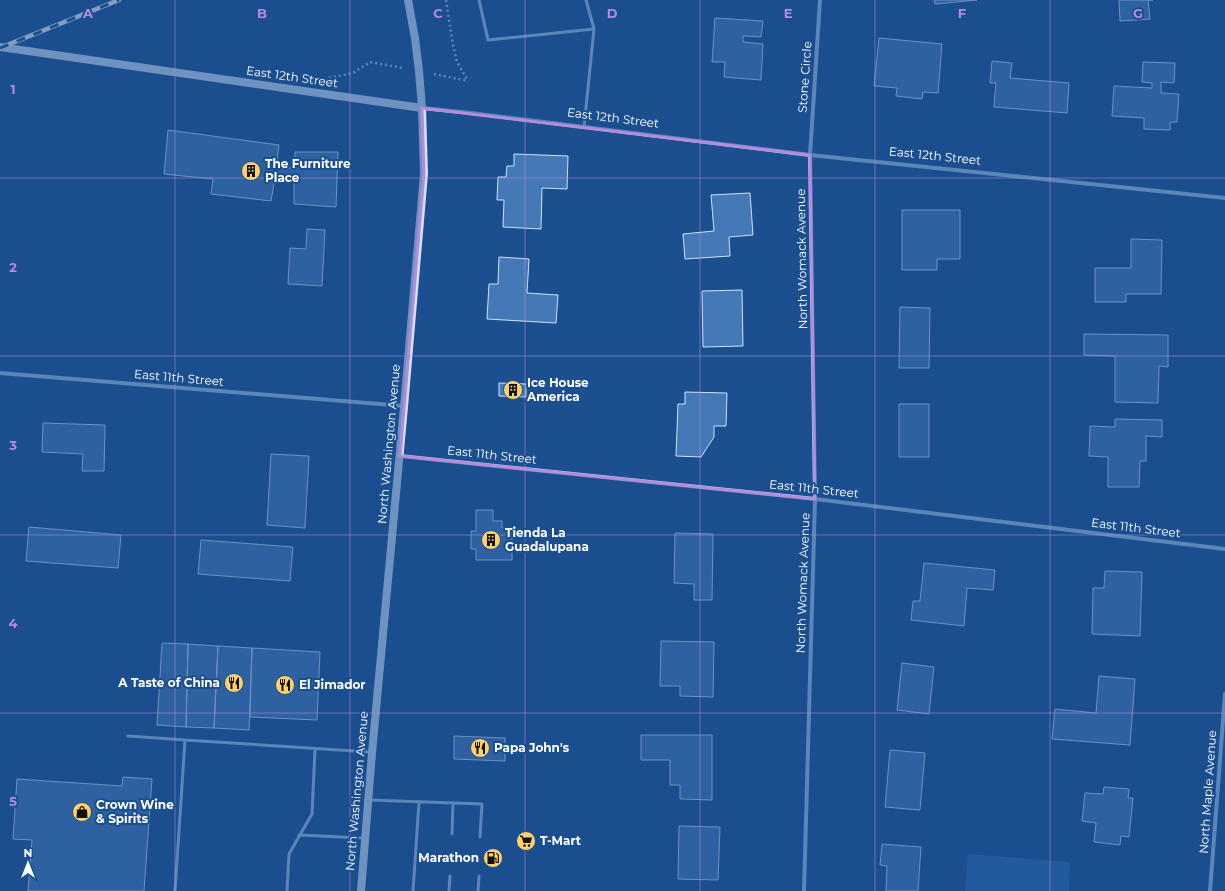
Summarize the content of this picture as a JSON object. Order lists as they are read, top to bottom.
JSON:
{
  "streets": {
    "main road": ["East 12th Street", "North Washington Avenue"],
    "street": [
      "Stone Circle",
      "North Womack Avenue",
      "East 11th Street",
      "North Maple Avenue"
    ]
  },
  "crossings": [
    ["East 12th Street", "Stone Circle"],
    ["East 12th Street", "North Womack Avenue"],
    ["East 12th Street", "North Washington Avenue"],
    ["Stone Circle", "North Womack Avenue"],
    ["North Womack Avenue", "East 11th Street"],
    ["East 11th Street", "North Washington Avenue"]
  ],
  "places": {
    "building": ["The Furniture Place", "Ice House America", "Tienda La Guadalupana"],
    "restaurant": ["A Taste of China", "El Jimador", "Papa John's"],
    "shop": ["Crown Wine & Spirits"],
    "supermarket": ["T-Mart"],
    "fuel station": ["Marathon"]
  },
  "north": "top",
  "grid": {
    "columns": [
      "A",
      "B",
      "C",
      "D",
      "E",
      "F",
      "G"
    ],
    "rows": [
      "1",
      "2",
      "3",
      "4",
      "5"
    ]
  }
}
